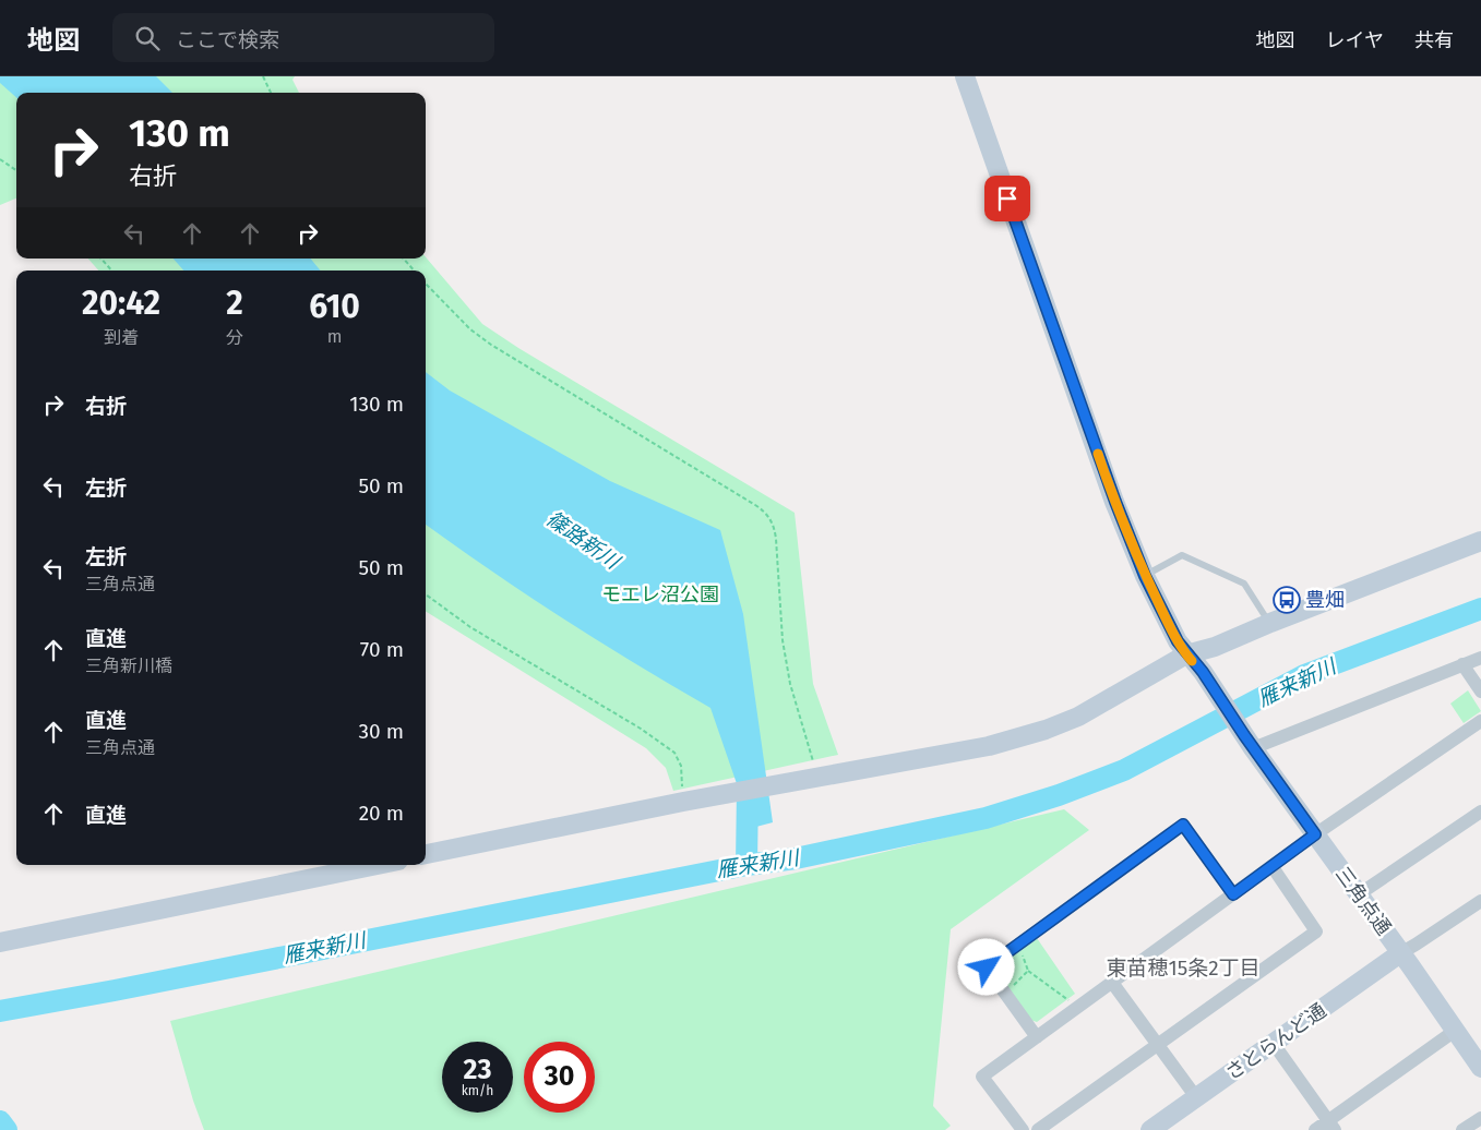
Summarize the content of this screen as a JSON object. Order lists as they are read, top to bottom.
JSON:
{
  "streets": {
    "street": ["三角点通", "さとらんど通"]
  },
  "crossings": [
    ["三角点通", "さとらんど通"]
  ],
  "districts": ["東苗穂15条2丁目"],
  "water": ["篠路新川", "雁来新川"],
  "parks": ["モエレ沼公園"],
  "places": {
    "bus stop": ["豊畑"]
  },
  "page": {
    "header": "地図",
    "search": "ここで検索",
    "nav": ["地図", "レイヤ", "共有"],
    "turn": ["130 m", "右折"],
    "eta": [
      "20:42",
      "到着",
      "2",
      "分",
      "610",
      "m"
    ],
    "list": [
      {
        "name": "右折",
        "value": "130 m"
      },
      {
        "name": "左折",
        "value": "50 m"
      },
      {
        "name": "左折",
        "note": "三角点通",
        "value": "50 m"
      },
      {
        "name": "直進",
        "note": "三角新川橋",
        "value": "70 m"
      },
      {
        "name": "直進",
        "note": "三角点通",
        "value": "30 m"
      },
      {
        "name": "直進",
        "value": "20 m"
      }
    ],
    "speed": "23 km/h",
    "limit": "30"
  }
}
